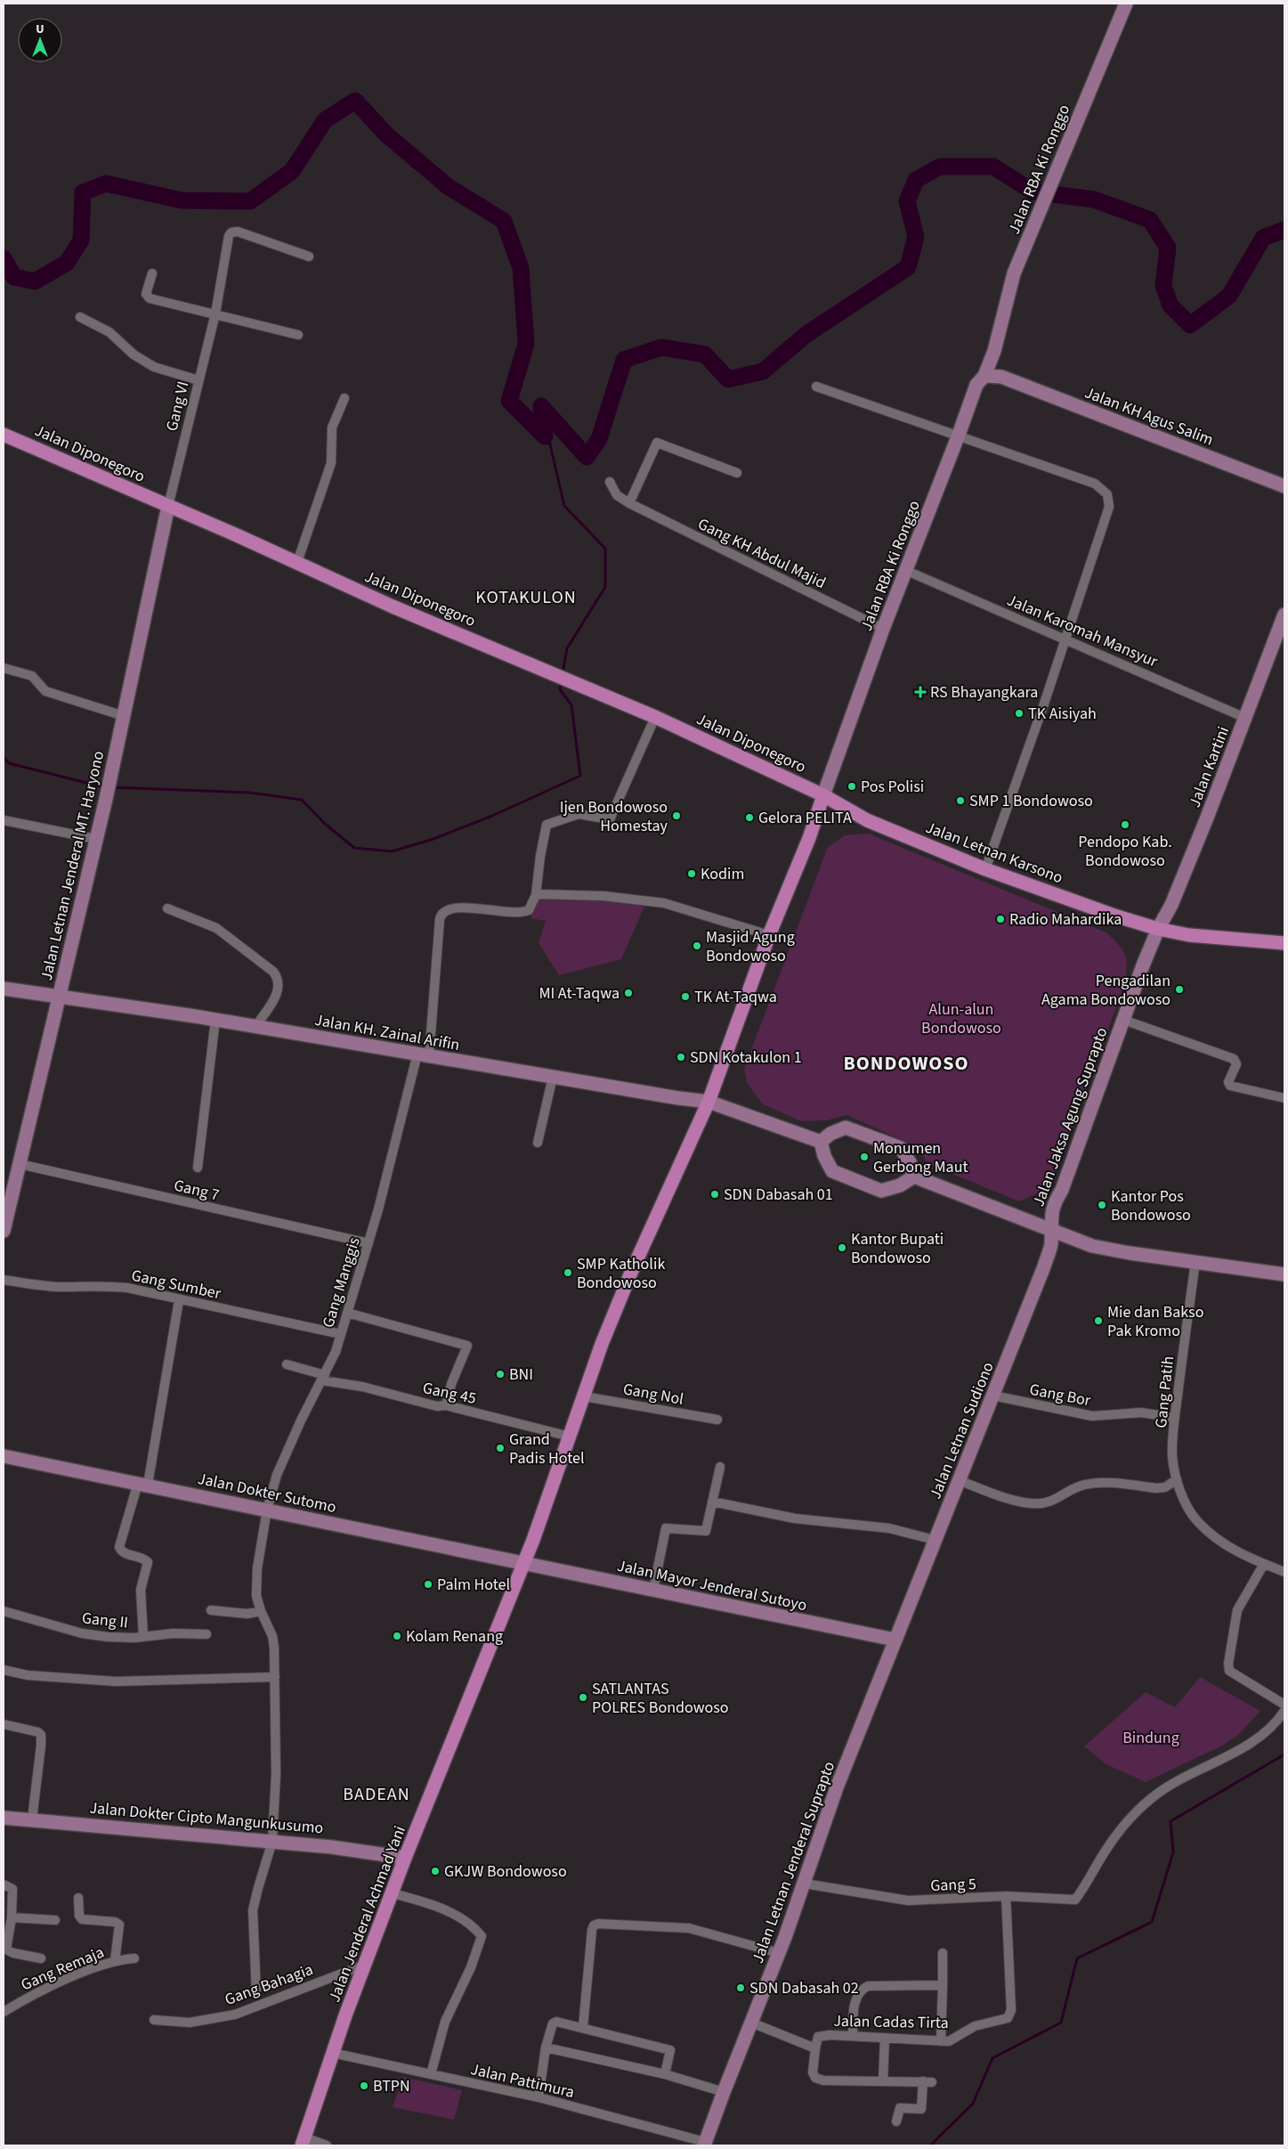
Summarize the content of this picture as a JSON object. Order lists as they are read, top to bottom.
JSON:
{
  "streets": {
    "main road": ["Jalan Diponegoro", "Jalan Letnan Karsono", "Jalan Jenderal Achmad Yani"],
    "street": [
      "Jalan RBA Ki Ronggo",
      "Gang VI",
      "Jalan KH Agus Salim",
      "Gang KH Abdul Majid",
      "Jalan Karomah Mansyur",
      "Jalan Kartini",
      "Jalan Letnan Jenderal MT. Haryono",
      "Jalan KH. Zainal Arifin",
      "Jalan Jaksa Agung Suprapto",
      "Gang 7",
      "Gang Manggis",
      "Gang Sumber",
      "Gang Patih",
      "Gang 45",
      "Gang Nol",
      "Gang Bor",
      "Jalan Letnan Sudiono",
      "Jalan Dokter Sutomo",
      "Jalan Mayor Jenderal Sutoyo",
      "Gang II",
      "Jalan Dokter Cipto Mangunkusumo",
      "Jalan Letnan Jenderal Suprapto",
      "Gang 5",
      "Gang Remaja",
      "Gang Bahagia",
      "Jalan Cadas Tirta",
      "Jalan Pattimura"
    ]
  },
  "crossings": [
    ["Jalan RBA Ki Ronggo", "Jalan KH Agus Salim"],
    ["Jalan RBA Ki Ronggo", "Jalan Diponegoro"],
    ["Jalan RBA Ki Ronggo", "Gang KH Abdul Majid"],
    ["Jalan RBA Ki Ronggo", "Jalan Karomah Mansyur"],
    ["Jalan RBA Ki Ronggo", "Jalan Letnan Karsono"],
    ["Jalan RBA Ki Ronggo", "Jalan Jenderal Achmad Yani"],
    ["Gang VI", "Jalan Diponegoro"],
    ["Gang VI", "Jalan Letnan Jenderal MT. Haryono"],
    ["Jalan Diponegoro", "Jalan Letnan Karsono"],
    ["Jalan Diponegoro", "Jalan Letnan Jenderal MT. Haryono"],
    ["Jalan Diponegoro", "Jalan Jenderal Achmad Yani"],
    ["Jalan Karomah Mansyur", "Jalan Kartini"],
    ["Jalan Kartini", "Jalan Letnan Karsono"],
    ["Jalan Kartini", "Jalan Jaksa Agung Suprapto"],
    ["Jalan Letnan Karsono", "Jalan Jenderal Achmad Yani"],
    ["Jalan Letnan Jenderal MT. Haryono", "Jalan KH. Zainal Arifin"],
    ["Jalan Letnan Jenderal MT. Haryono", "Gang 7"],
    ["Jalan KH. Zainal Arifin", "Gang Manggis"],
    ["Jalan KH. Zainal Arifin", "Jalan Jenderal Achmad Yani"],
    ["Jalan Jaksa Agung Suprapto", "Jalan Letnan Sudiono"],
    ["Gang 7", "Gang Manggis"],
    ["Gang Manggis", "Gang Sumber"],
    ["Gang Manggis", "Gang 45"],
    ["Gang Manggis", "Jalan Dokter Sutomo"],
    ["Gang Manggis", "Jalan Dokter Cipto Mangunkusumo"],
    ["Gang Patih", "Gang Bor"],
    ["Gang 45", "Jalan Jenderal Achmad Yani"],
    ["Gang Nol", "Jalan Jenderal Achmad Yani"],
    ["Gang Bor", "Jalan Letnan Sudiono"],
    ["Jalan Letnan Sudiono", "Jalan Mayor Jenderal Sutoyo"],
    ["Jalan Letnan Sudiono", "Jalan Letnan Jenderal Suprapto"],
    ["Jalan Dokter Sutomo", "Jalan Mayor Jenderal Sutoyo"],
    ["Jalan Dokter Sutomo", "Jalan Jenderal Achmad Yani"],
    ["Jalan Mayor Jenderal Sutoyo", "Jalan Letnan Jenderal Suprapto"],
    ["Jalan Mayor Jenderal Sutoyo", "Jalan Jenderal Achmad Yani"],
    ["Jalan Dokter Cipto Mangunkusumo", "Jalan Jenderal Achmad Yani"],
    ["Jalan Letnan Jenderal Suprapto", "Gang 5"],
    ["Jalan Letnan Jenderal Suprapto", "Jalan Pattimura"],
    ["Gang 5", "Jalan Cadas Tirta"],
    ["Jalan Jenderal Achmad Yani", "Gang Bahagia"],
    ["Jalan Jenderal Achmad Yani", "Jalan Pattimura"]
  ],
  "districts": ["KOTAKULON", "BONDOWOSO", "BADEAN"],
  "parks": ["Alun-alun Bondowoso", "Bindung"],
  "places": {
    "health": ["RS Bhayangkara"],
    "other": [
      "TK Aisiyah",
      "Pos Polisi",
      "SMP 1 Bondowoso",
      "Ijen Bondowoso Homestay",
      "Gelora PELITA",
      "Pendopo Kab. Bondowoso",
      "Kodim",
      "Radio Mahardika",
      "Masjid Agung Bondowoso",
      "Pengadilan Agama Bondowoso",
      "MI At-Taqwa",
      "TK At-Taqwa",
      "SDN Kotakulon 1",
      "Monumen Gerbong Maut",
      "SDN Dabasah 01",
      "Kantor Pos Bondowoso",
      "Kantor Bupati Bondowoso",
      "SMP Katholik Bondowoso",
      "Mie dan Bakso Pak Kromo",
      "BNI",
      "Grand Padis Hotel",
      "Palm Hotel",
      "Kolam Renang",
      "SATLANTAS POLRES Bondowoso",
      "GKJW Bondowoso",
      "SDN Dabasah 02",
      "BTPN"
    ]
  },
  "north": "top"
}
